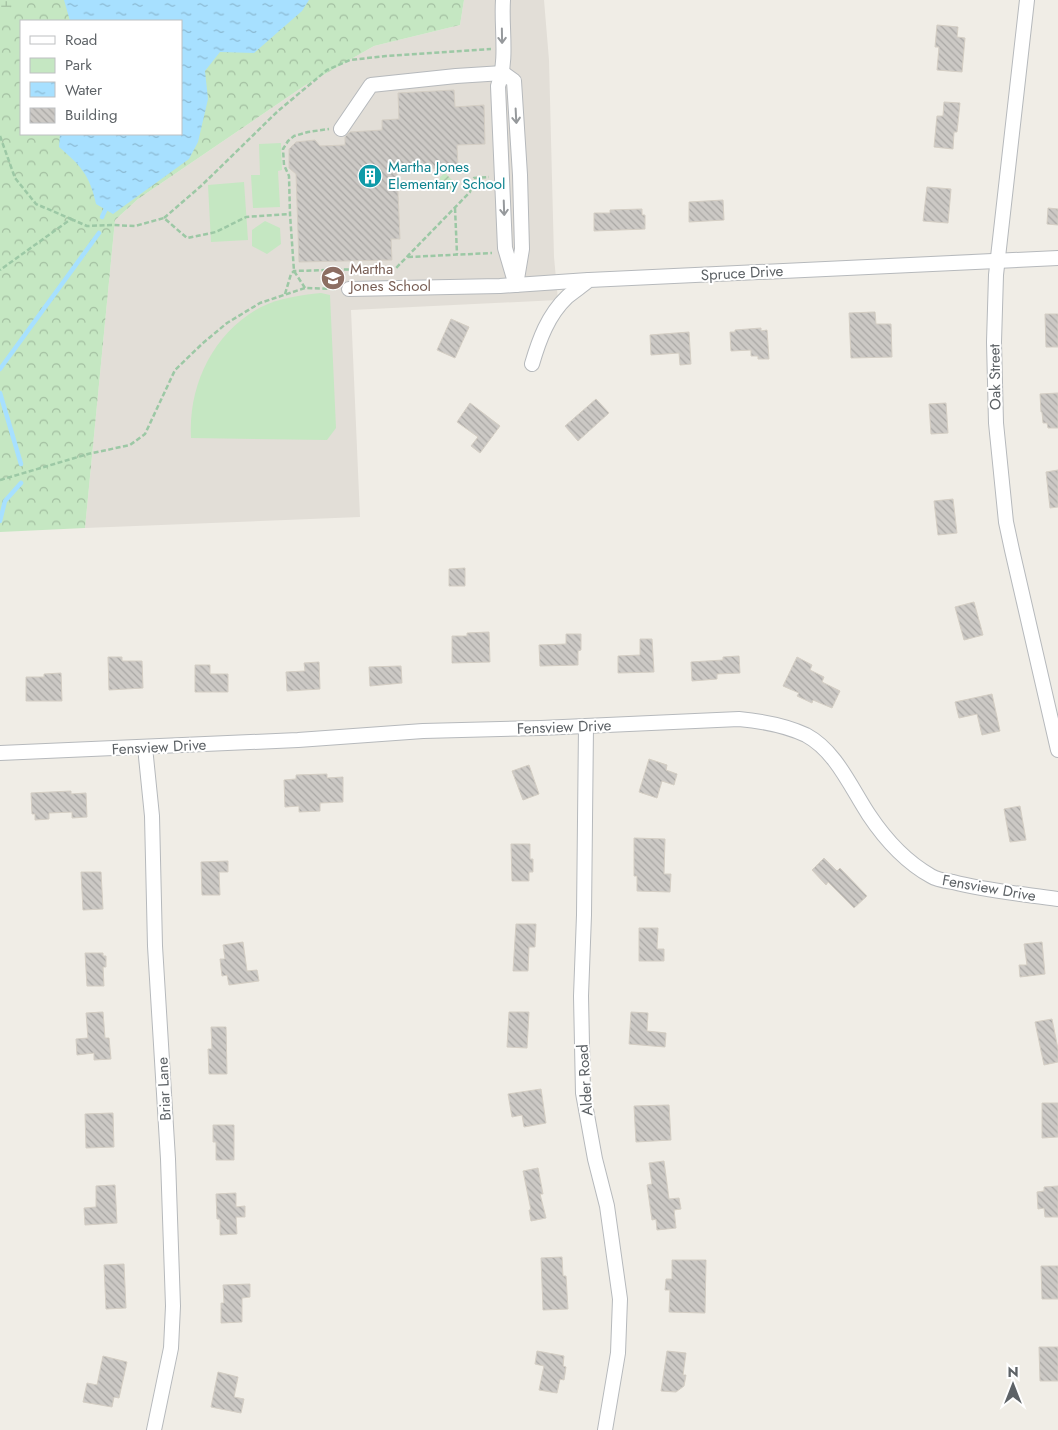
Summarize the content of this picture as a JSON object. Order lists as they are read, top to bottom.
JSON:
{
  "streets": {
    "street": [
      "Spruce Drive",
      "Oak Street",
      "Fensview Drive",
      "Alder Road",
      "Briar Lane"
    ]
  },
  "crossings": [
    ["Spruce Drive", "Oak Street"],
    ["Fensview Drive", "Alder Road"],
    ["Fensview Drive", "Briar Lane"]
  ],
  "places": {
    "building": ["Martha Jones Elementary School"],
    "school or university": ["Martha Jones School"]
  },
  "legend": [
    "Road",
    "Park",
    "Water",
    "Building"
  ],
  "north": "top"
}
